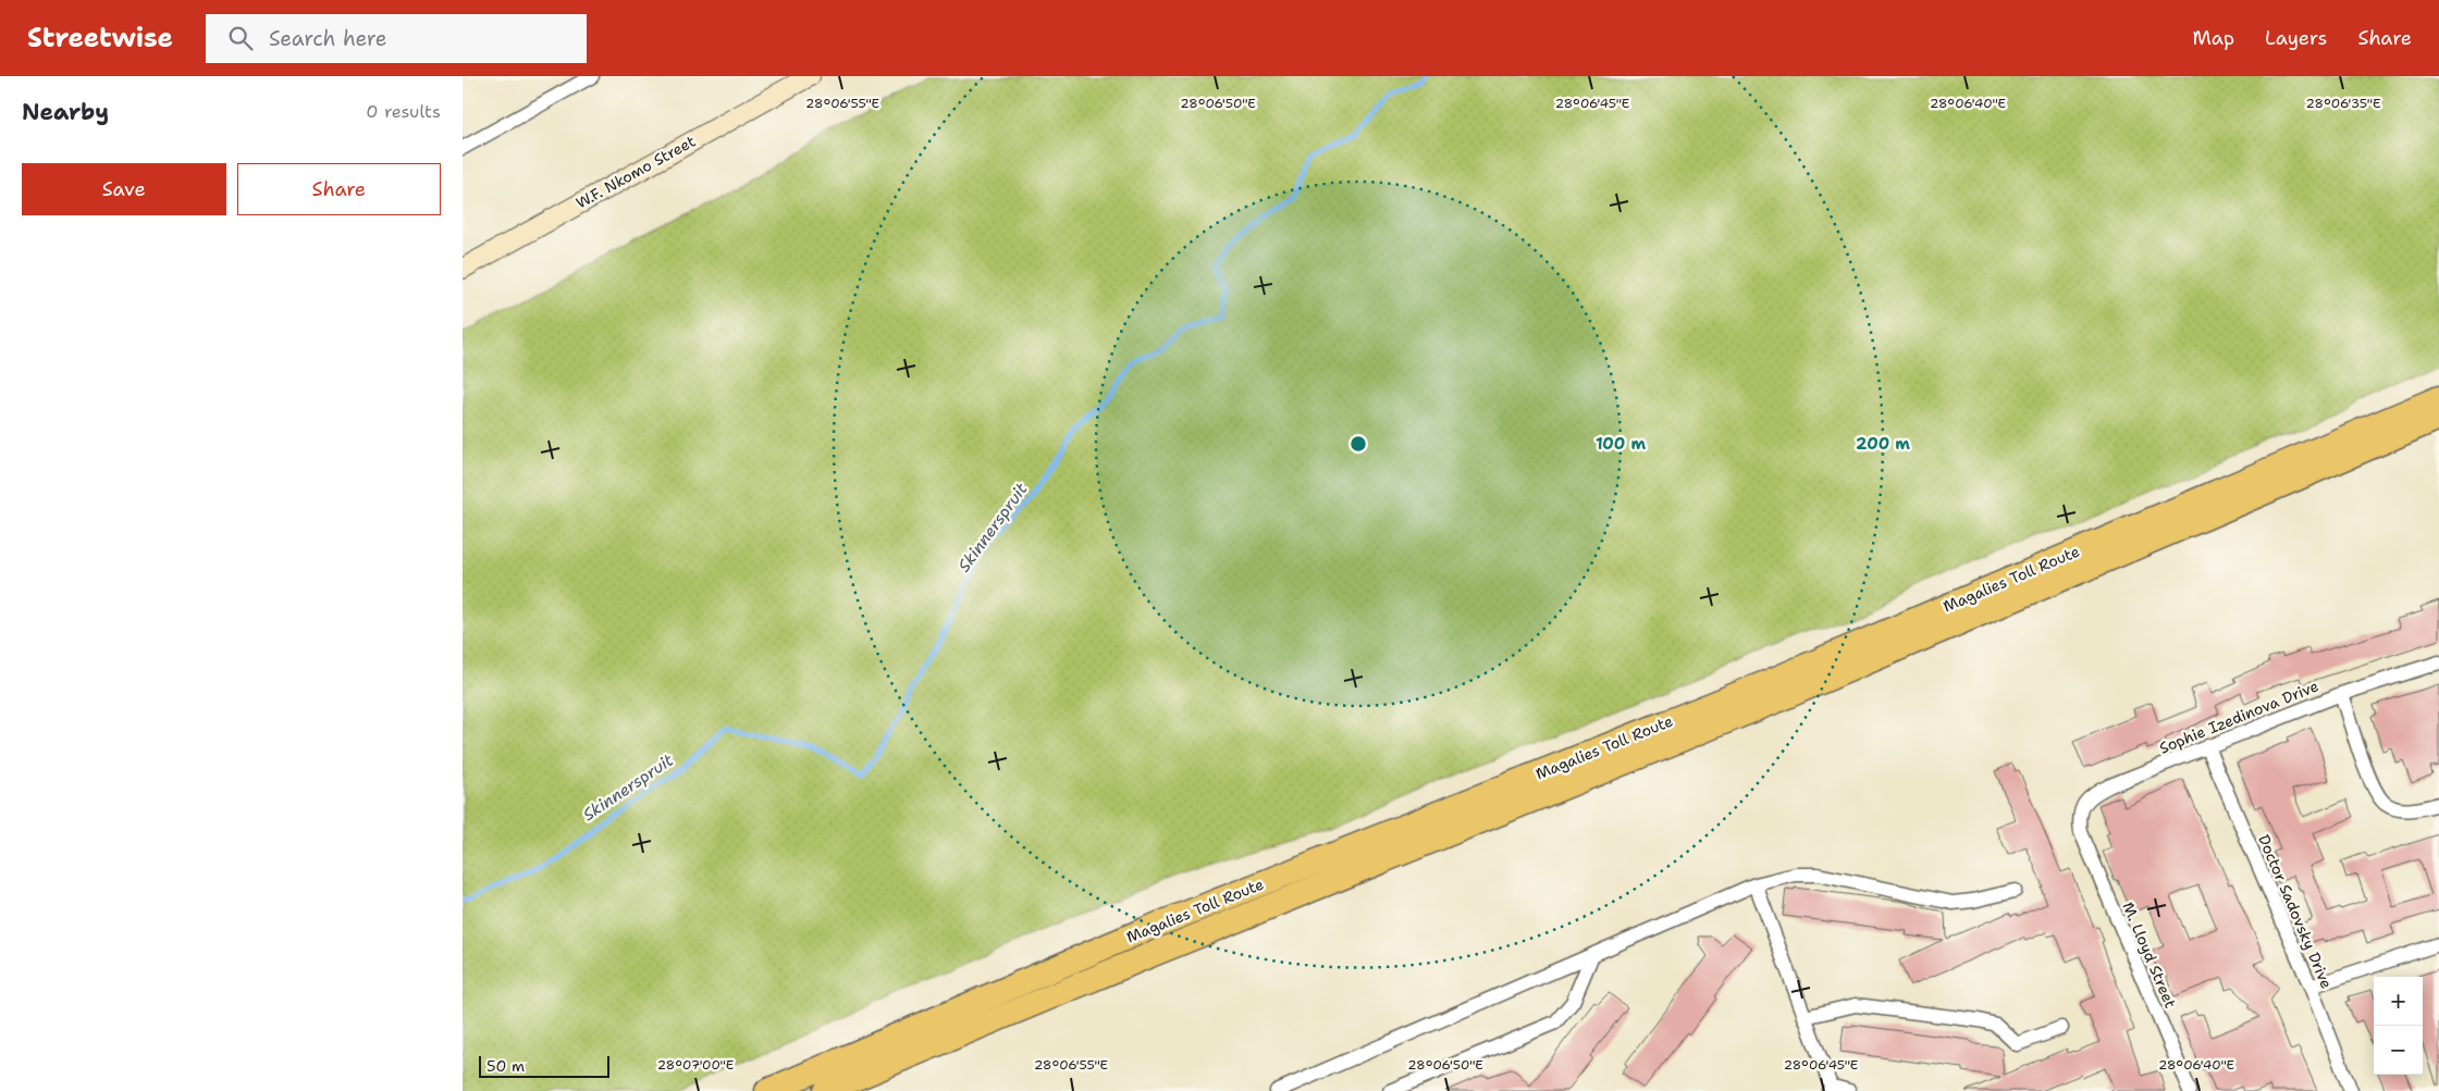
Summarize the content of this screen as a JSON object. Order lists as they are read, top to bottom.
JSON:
{
  "streets": {
    "highway": ["Magalies Toll Route"],
    "main road": ["W.F. Nkomo Street"],
    "street": ["Sophie Izedinova Drive", "Doctor Sadovsky Drive", "M. Lloyd Street"]
  },
  "crossings": [
    ["Sophie Izedinova Drive", "Doctor Sadovsky Drive"],
    ["Sophie Izedinova Drive", "M. Lloyd Street"]
  ],
  "water": ["Skinnerspruit"],
  "scale_bar": "50 m",
  "page": {
    "header": "Streetwise",
    "search": "Search here",
    "nav": ["Map", "Layers", "Share"],
    "heading": ["Nearby", "0 results"],
    "buttons": ["Save", "Share"],
    "map_buttons": ["+", "−"],
    "scale": "50 m"
  },
  "coordinates": [
    "28°06'55\"E",
    "28°06'50\"E",
    "28°06'45\"E",
    "28°06'40\"E",
    "28°06'35\"E",
    "28°07'00\"E"
  ],
  "rings": ["100 m", "200 m"]
}
